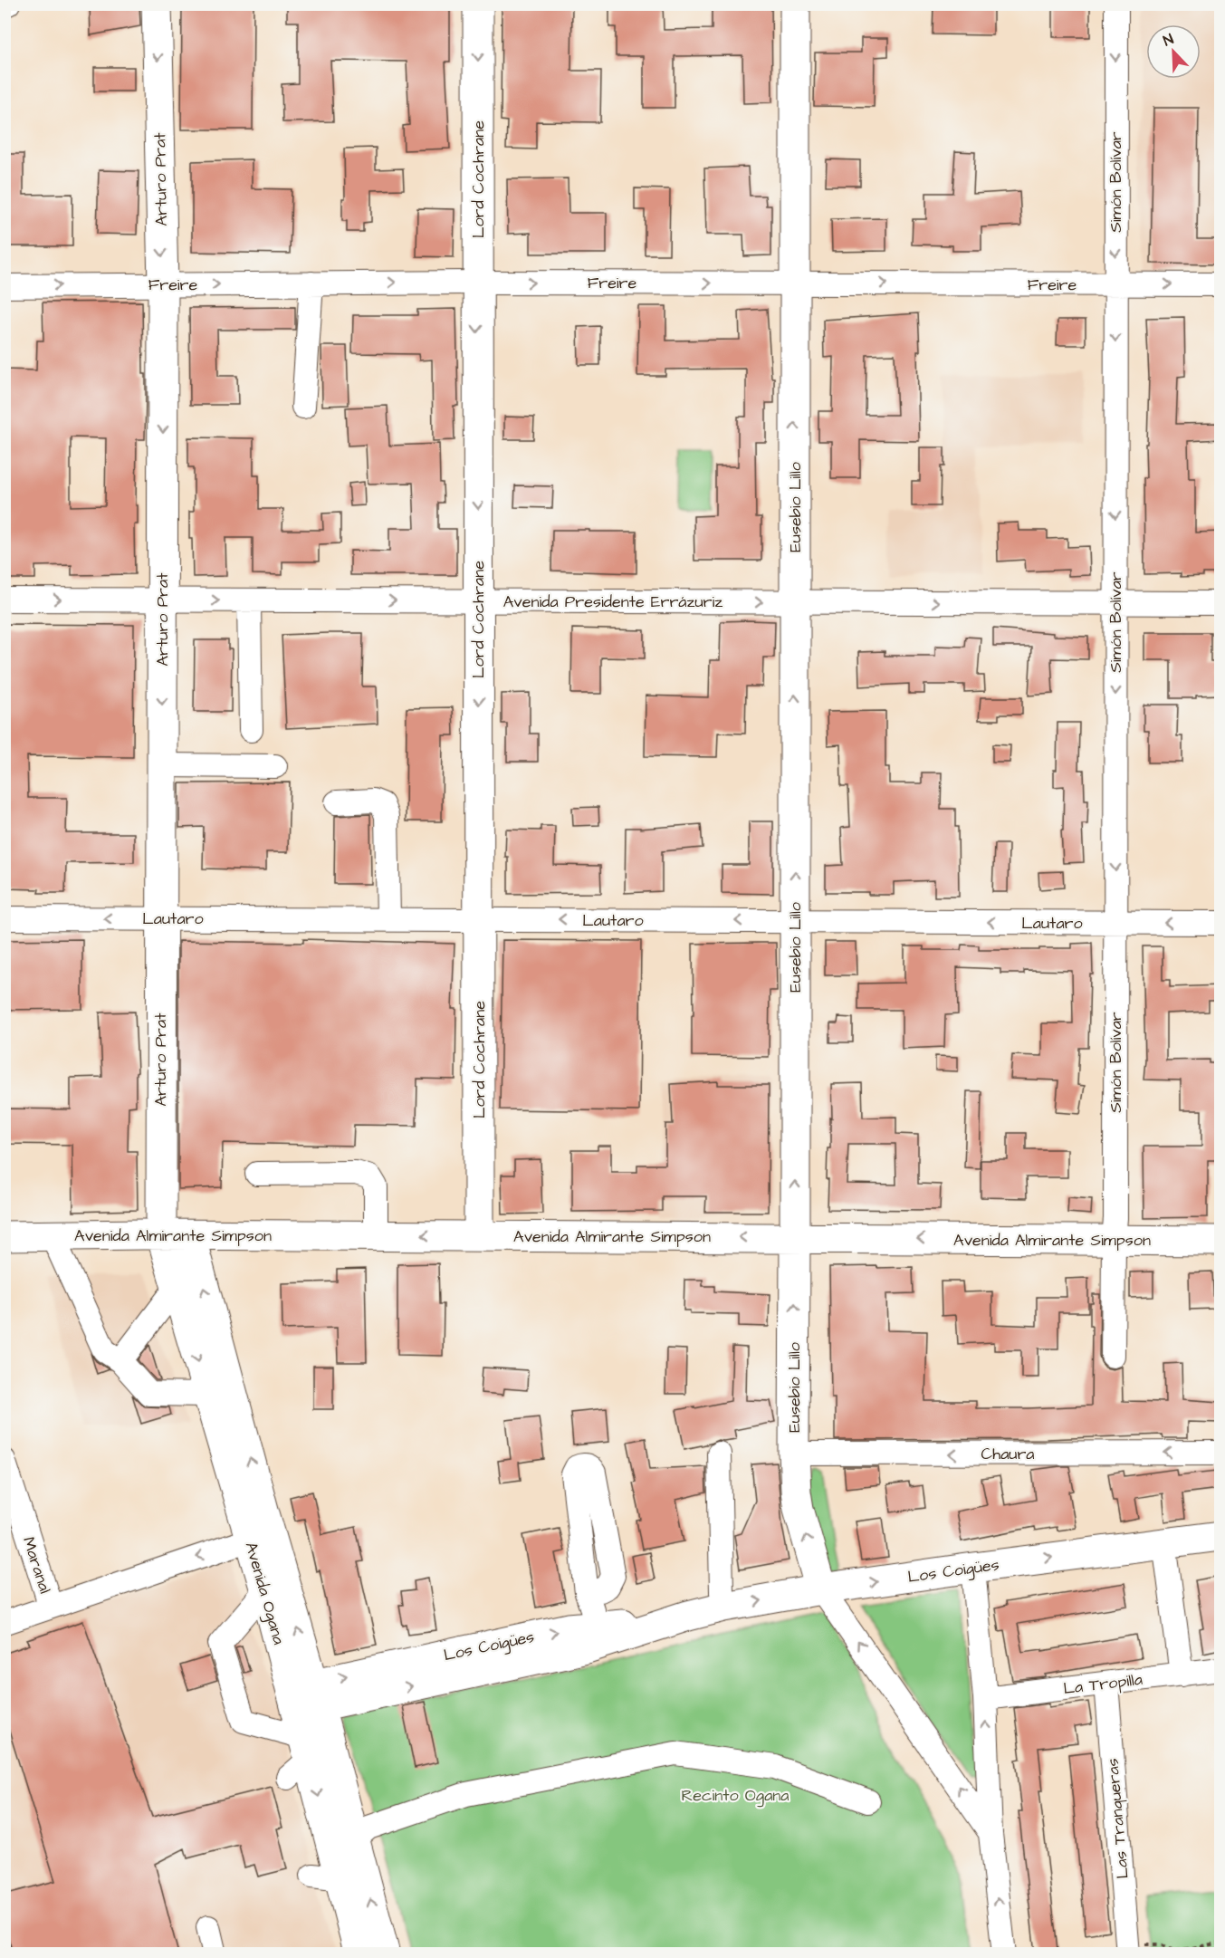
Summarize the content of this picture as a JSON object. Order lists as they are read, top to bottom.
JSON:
{
  "streets": {
    "main road": [
      "Arturo Prat",
      "Lord Cochrane",
      "Eusebio Lillo",
      "Avenida Almirante Simpson",
      "Los Coigües",
      "Avenida Ogana"
    ],
    "street": [
      "Simón Bolívar",
      "Freire",
      "Avenida Presidente Errázuriz",
      "Lautaro",
      "Chaura",
      "Maranal",
      "La Tropilla",
      "Las Tranqueras"
    ]
  },
  "crossings": [
    ["Arturo Prat", "Freire"],
    ["Arturo Prat", "Avenida Presidente Errázuriz"],
    ["Arturo Prat", "Lautaro"],
    ["Arturo Prat", "Avenida Almirante Simpson"],
    ["Arturo Prat", "Avenida Ogana"],
    ["Lord Cochrane", "Freire"],
    ["Lord Cochrane", "Avenida Presidente Errázuriz"],
    ["Lord Cochrane", "Lautaro"],
    ["Lord Cochrane", "Avenida Almirante Simpson"],
    ["Simón Bolívar", "Freire"],
    ["Simón Bolívar", "Avenida Presidente Errázuriz"],
    ["Simón Bolívar", "Lautaro"],
    ["Simón Bolívar", "Avenida Almirante Simpson"],
    ["Freire", "Eusebio Lillo"],
    ["Eusebio Lillo", "Avenida Presidente Errázuriz"],
    ["Eusebio Lillo", "Lautaro"],
    ["Eusebio Lillo", "Avenida Almirante Simpson"],
    ["Eusebio Lillo", "Chaura"],
    ["Eusebio Lillo", "Los Coigües"],
    ["Eusebio Lillo", "La Tropilla"],
    ["Avenida Almirante Simpson", "Avenida Ogana"],
    ["Los Coigües", "Avenida Ogana"],
    ["La Tropilla", "Las Tranqueras"]
  ],
  "one_way": [
    "Arturo Prat",
    "Lord Cochrane",
    "Simón Bolívar",
    "Freire",
    "Eusebio Lillo",
    "Avenida Presidente Errázuriz",
    "Lautaro",
    "Avenida Almirante Simpson",
    "Chaura",
    "Los Coigües"
  ],
  "parks": ["Recinto Ogana"],
  "north": "top left"
}
